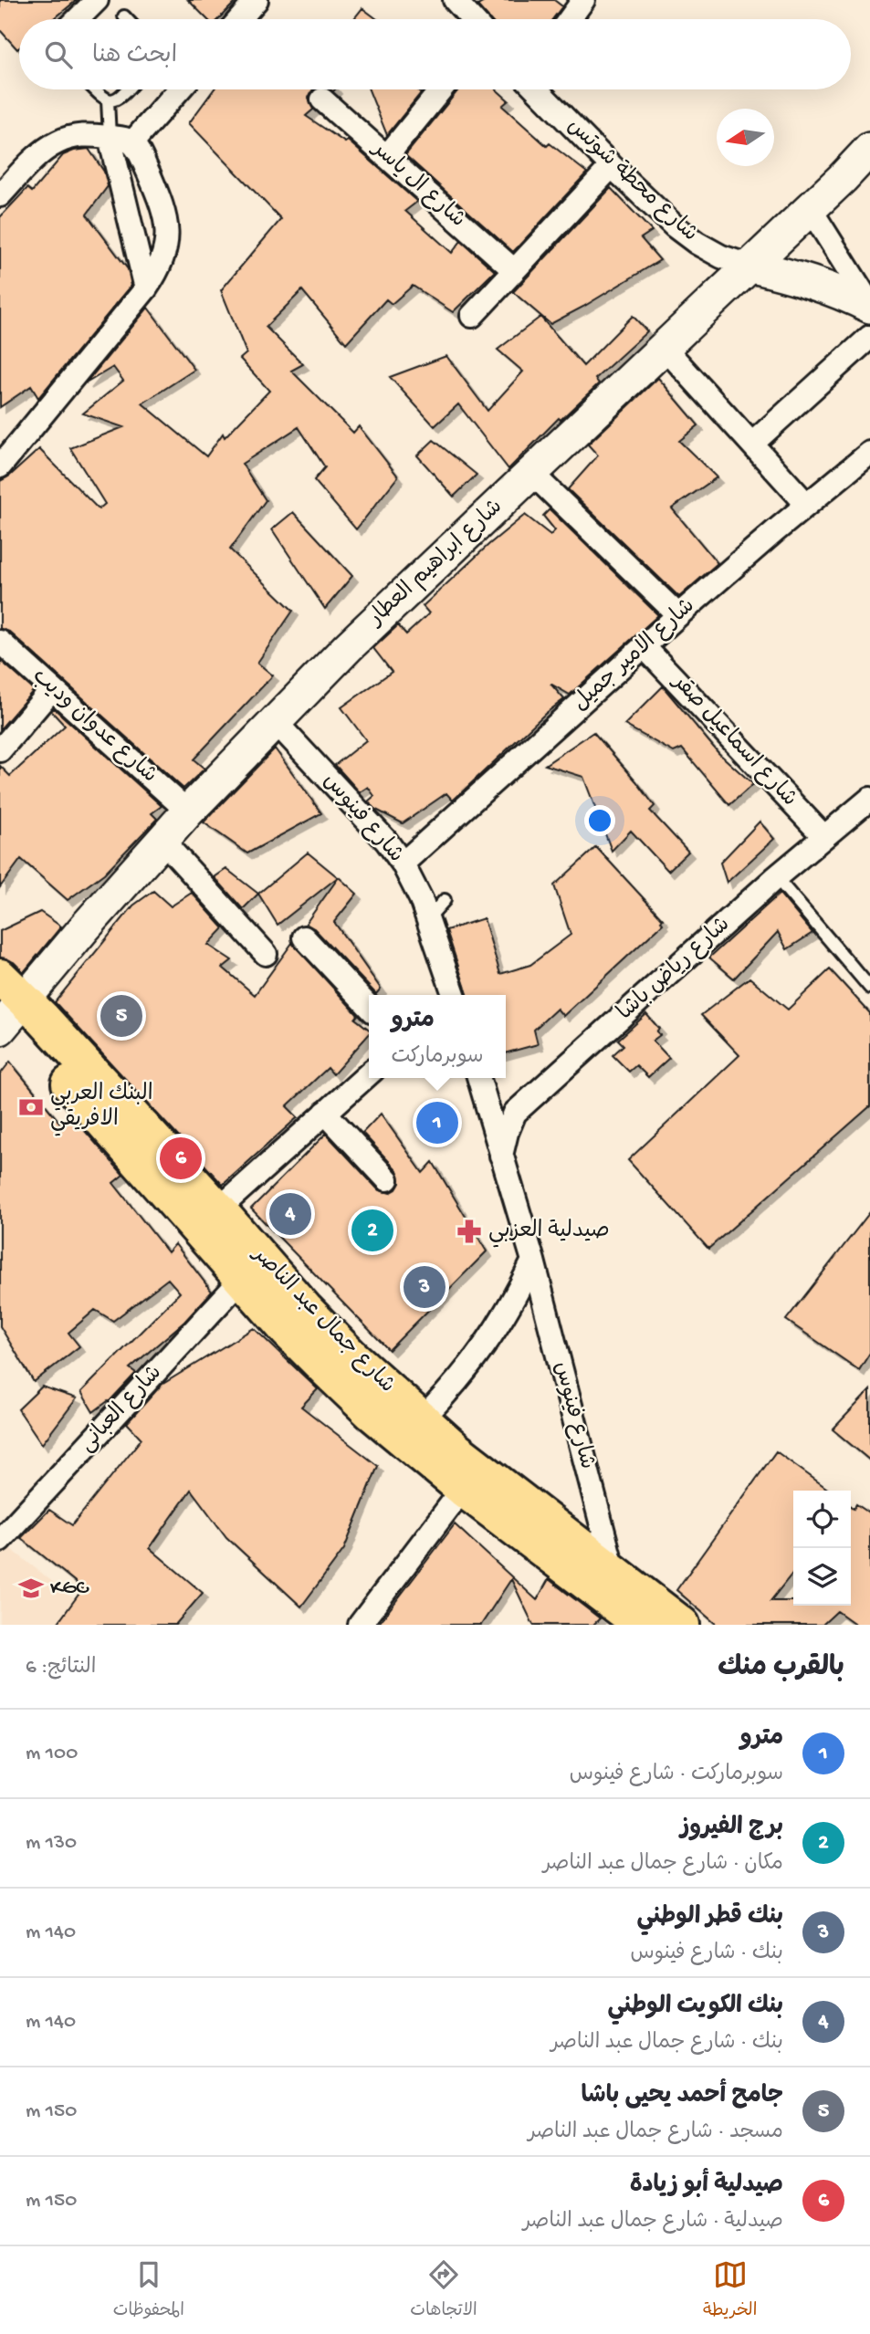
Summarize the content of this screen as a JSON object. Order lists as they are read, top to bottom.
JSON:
{
  "streets": {
    "main road": ["شارع جمال عبد الناصر"],
    "street": [
      "شارع محطة شوتس",
      "شارع ال ياسر",
      "شارع ابراهيم العطار",
      "شارع الامير جميل",
      "شارع عدوان وديب",
      "شارع اسماعيل صقر",
      "شارع فينوس",
      "شارع رياض باشا",
      "شارع العبانى"
    ]
  },
  "crossings": [
    ["شارع محطة شوتس", "شارع ابراهيم العطار"],
    ["شارع ابراهيم العطار", "شارع عدوان وديب"],
    ["شارع ابراهيم العطار", "شارع فينوس"],
    ["شارع ابراهيم العطار", "شارع جمال عبد الناصر"],
    ["شارع الامير جميل", "شارع اسماعيل صقر"],
    ["شارع الامير جميل", "شارع فينوس"],
    ["شارع اسماعيل صقر", "شارع رياض باشا"],
    ["شارع فينوس", "شارع رياض باشا"],
    ["شارع فينوس", "شارع جمال عبد الناصر"],
    ["شارع جمال عبد الناصر", "شارع العبانى"]
  ],
  "places": {
    "bank": ["البنك العربي الافريقي"],
    "pharmacy": ["صيدلية العزبي"],
    "school or university": ["KGC"]
  },
  "north": "left",
  "page": {
    "search": "ابحث هنا",
    "pins": [
      "5",
      "1",
      "6",
      "4",
      "2",
      "3"
    ],
    "popup": ["مترو", "سوبرماركت"],
    "heading": ["بالقرب منك", "النتائج: 6"],
    "list": [
      {
        "mark": "1",
        "name": "مترو",
        "note": "سوبرماركت · شارع فينوس",
        "value": "100 m"
      },
      {
        "mark": "2",
        "name": "برج الفيروز",
        "note": "مكان · شارع جمال عبد الناصر",
        "value": "130 m"
      },
      {
        "mark": "3",
        "name": "بنك قطر الوطني",
        "note": "بنك · شارع فينوس",
        "value": "140 m"
      },
      {
        "mark": "4",
        "name": "بنك الكويت الوطني",
        "note": "بنك · شارع جمال عبد الناصر",
        "value": "140 m"
      },
      {
        "mark": "5",
        "name": "جامح أحمد يحيى باشا",
        "note": "مسجد · شارع جمال عبد الناصر",
        "value": "150 m"
      },
      {
        "mark": "6",
        "name": "صيدلية أبو زيادة",
        "note": "صيدلية · شارع جمال عبد الناصر",
        "value": "150 m"
      }
    ],
    "nav": ["الخريطة", "الاتجاهات", "المحفوظات"]
  }
}
